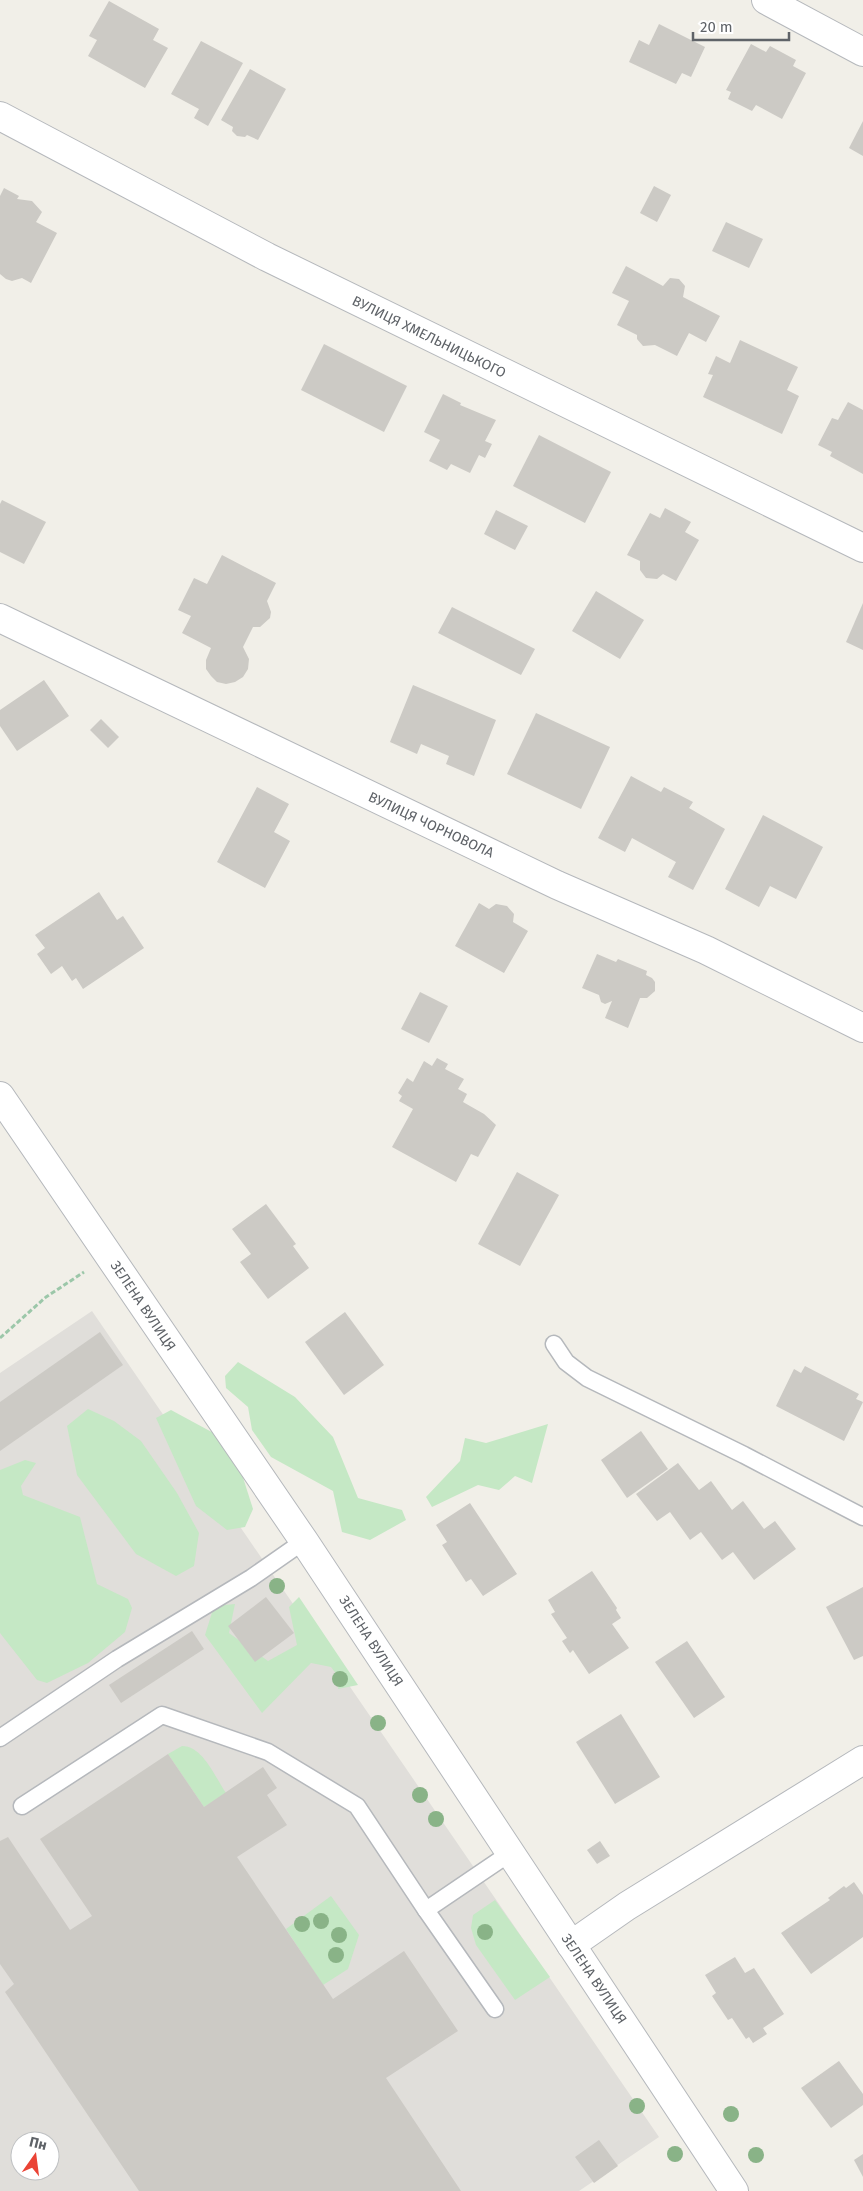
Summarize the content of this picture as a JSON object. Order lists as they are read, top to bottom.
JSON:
{
  "streets": {
    "street": ["ВУЛИЦЯ ХМЕЛЬНИЦЬКОГО", "ВУЛИЦЯ ЧОРНОВОЛА", "ЗЕЛЕНА ВУЛИЦЯ"]
  },
  "scale_bar": "20 m",
  "north": "top"
}
